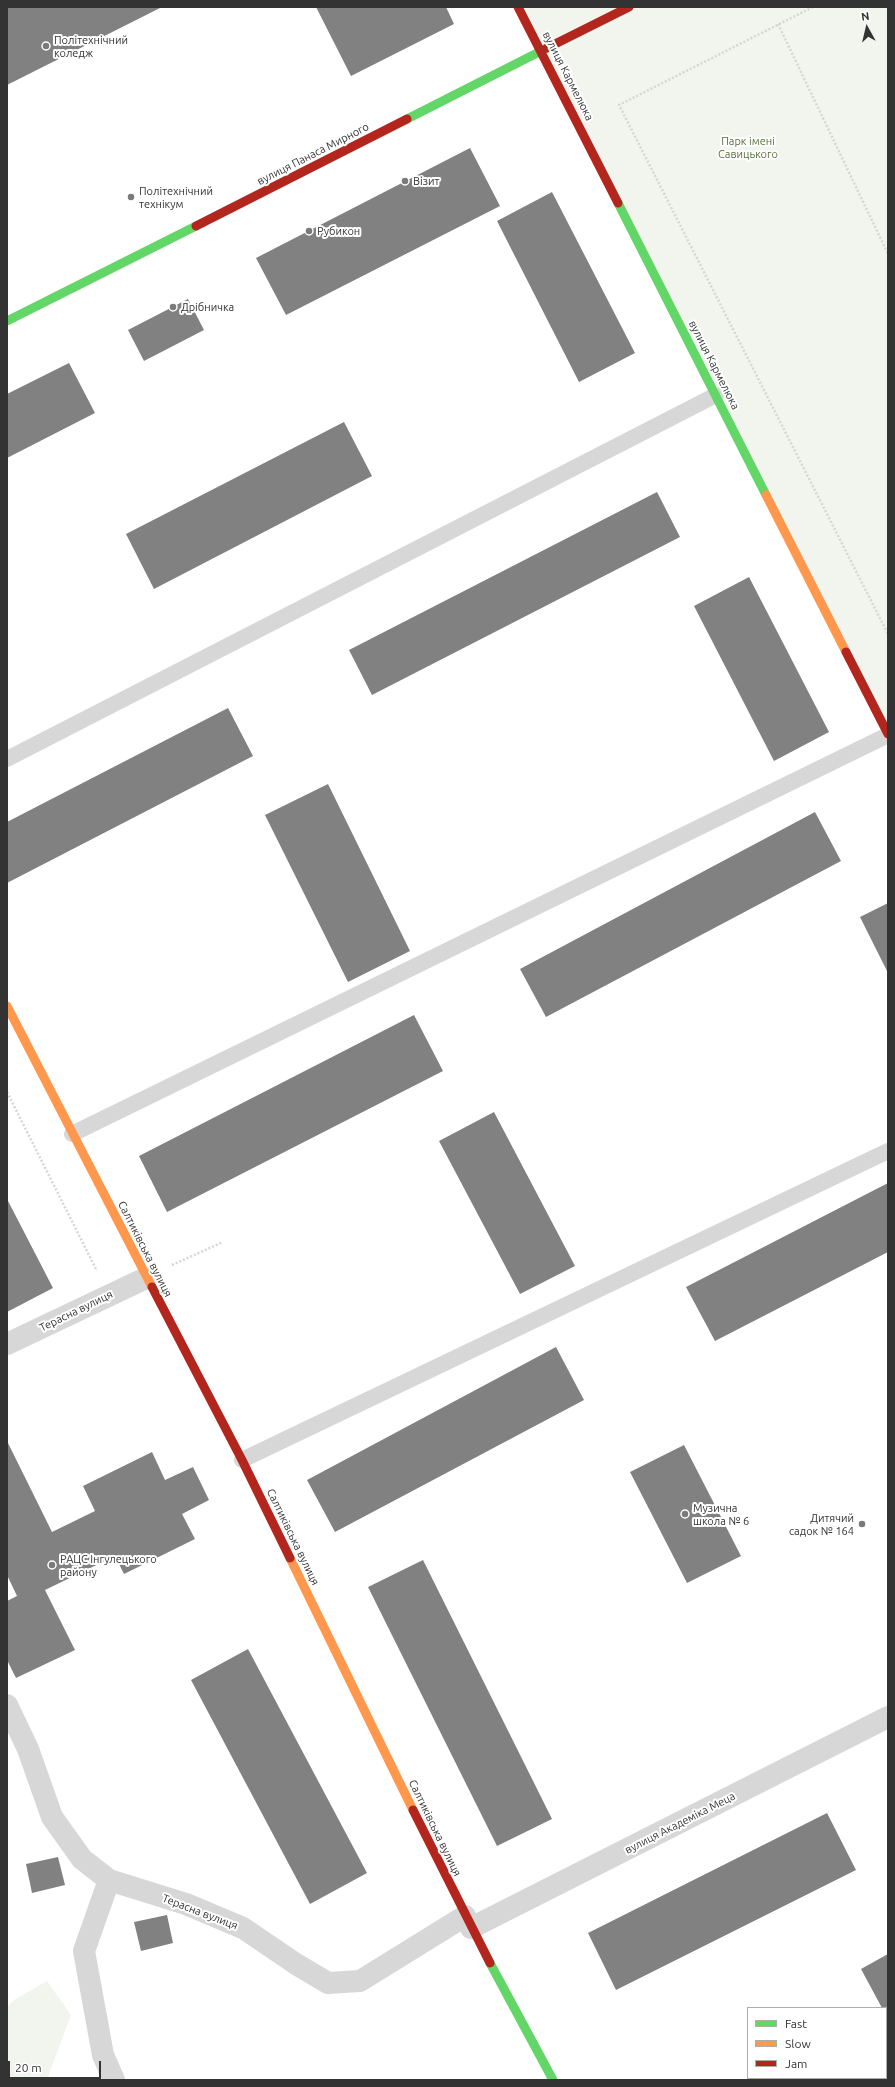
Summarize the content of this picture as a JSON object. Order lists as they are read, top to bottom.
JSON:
{
  "streets": {
    "street": [
      "вулиця Кармелюка",
      "вулиця Панаса Мирного",
      "Салтиківська вулиця",
      "Терасна вулиця",
      "вулиця Академіка Меца"
    ]
  },
  "crossings": [
    ["вулиця Кармелюка", "вулиця Панаса Мирного"],
    ["Салтиківська вулиця", "Терасна вулиця"],
    ["Салтиківська вулиця", "вулиця Академіка Меца"],
    ["Терасна вулиця", "вулиця Академіка Меца"]
  ],
  "parks": ["Парк імені Савицького"],
  "places": [
    "Політехнічний коледж",
    "Візит",
    "Політехнічний технікум",
    "Рубикон",
    "Дрібничка",
    "Музична школа № 6",
    "Дитячий садок № 164",
    "РАЦС Інгулецького району"
  ],
  "legend": ["Fast", "Slow", "Jam"],
  "scale_bar": "20 m",
  "north": "top"
}
